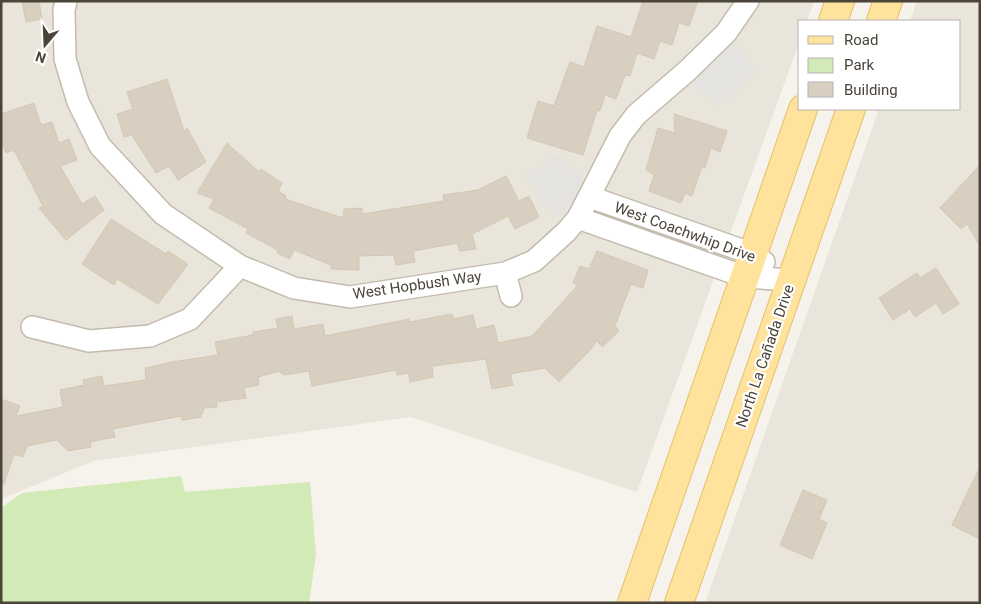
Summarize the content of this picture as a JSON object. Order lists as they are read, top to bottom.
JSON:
{
  "streets": {
    "main road": ["North La Cañada Drive"],
    "street": ["West Coachwhip Drive", "West Hopbush Way"]
  },
  "crossings": [
    ["West Coachwhip Drive", "West Hopbush Way"],
    ["West Coachwhip Drive", "North La Cañada Drive"]
  ],
  "legend": ["Road", "Park", "Building"],
  "north": "bottom"
}
